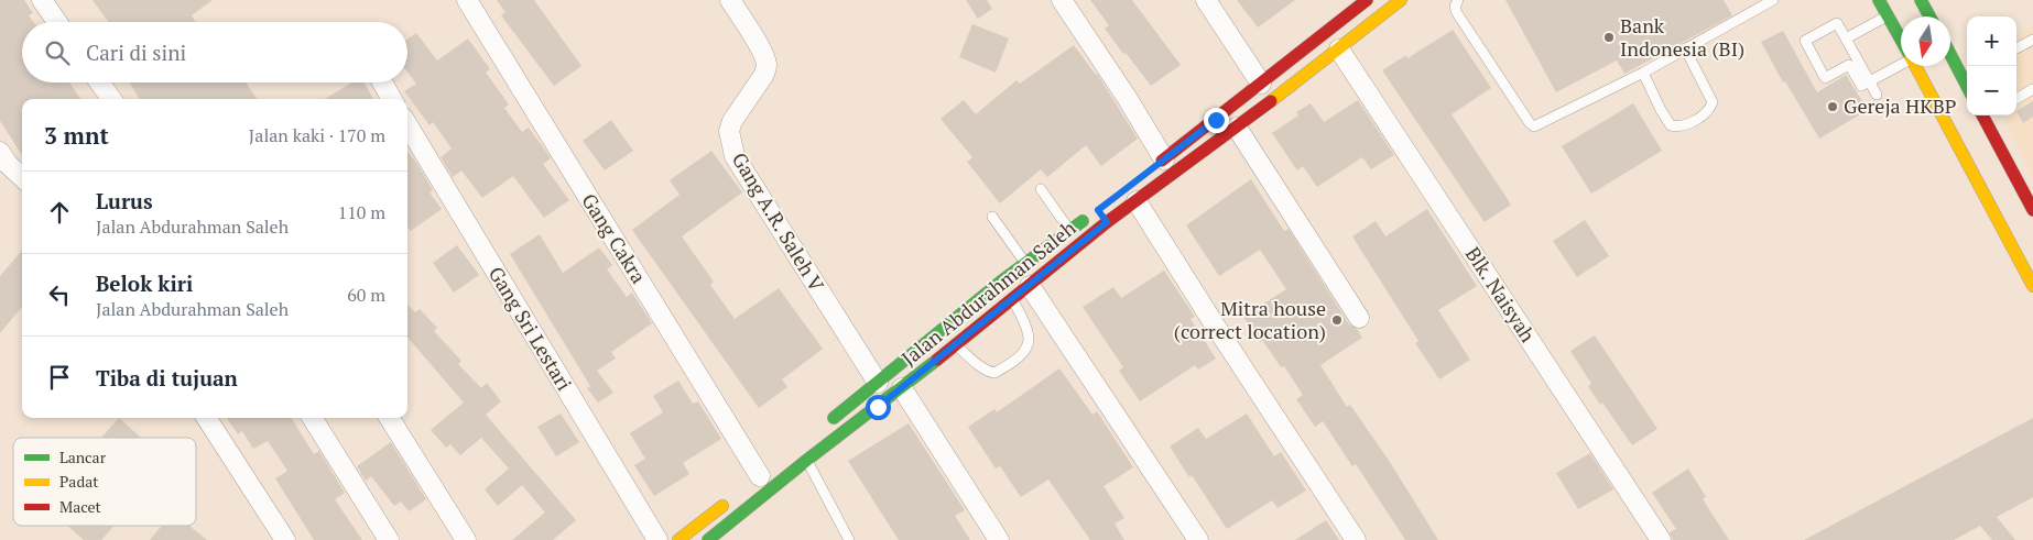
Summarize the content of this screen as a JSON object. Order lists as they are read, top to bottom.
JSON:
{
  "streets": {
    "main road": ["Jalan Abdurahman Saleh"],
    "street": [
      "Gang A.R. Saleh V",
      "Gang Cakra",
      "Blk. Naisyah",
      "Gang Sri Lestari"
    ]
  },
  "crossings": [
    ["Gang A.R. Saleh V", "Jalan Abdurahman Saleh"],
    ["Jalan Abdurahman Saleh", "Blk. Naisyah"]
  ],
  "places": ["Bank Indonesia (BI)", "Gereja HKBP", "Mitra house (correct location)"],
  "legend": ["Lancar", "Padat", "Macet"],
  "north": "bottom",
  "page": {
    "map_buttons": ["+", "−"],
    "search": "Cari di sini",
    "heading": ["3 mnt", "Jalan kaki · 170 m"],
    "list": [
      ["Lurus", "Jalan Abdurahman Saleh", "110 m"],
      ["Belok kiri", "Jalan Abdurahman Saleh", "60 m"],
      "Tiba di tujuan"
    ]
  }
}
